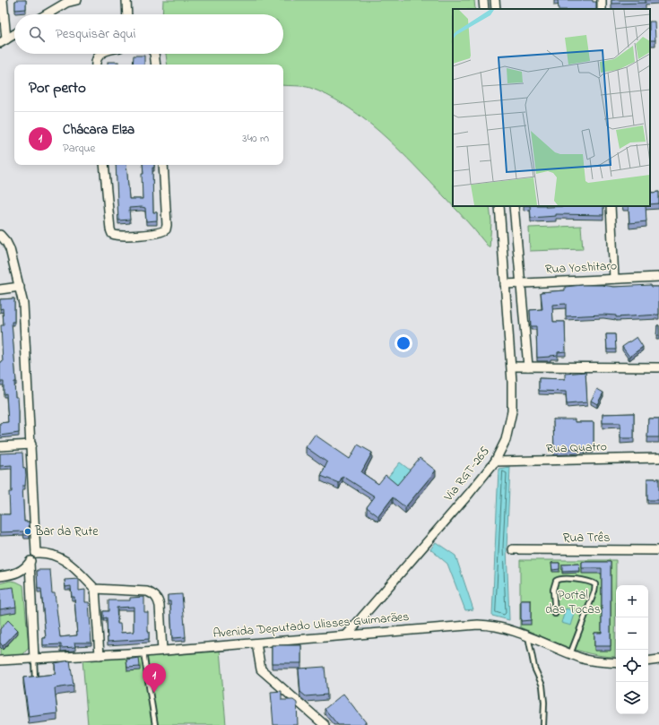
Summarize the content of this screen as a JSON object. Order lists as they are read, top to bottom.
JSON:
{
  "streets": {
    "street": [
      "Rua Yoshitaro",
      "Rua Quatro",
      "Via RGT-265",
      "Rua Três",
      "Avenida Deputado Ulisses Guimarães"
    ]
  },
  "crossings": [
    ["Rua Yoshitaro", "Via RGT-265"],
    ["Rua Quatro", "Via RGT-265"],
    ["Via RGT-265", "Avenida Deputado Ulisses Guimarães"]
  ],
  "parks": ["Portal das Tocas"],
  "places": ["Bar da Rute"],
  "page": {
    "search": "Pesquisar aqui",
    "heading": "Por perto",
    "list": [
      {
        "mark": "1",
        "name": "Chácara Elza",
        "note": "Parque",
        "value": "340 m"
      }
    ],
    "map_buttons": ["+", "−"],
    "pins": "1"
  }
}
